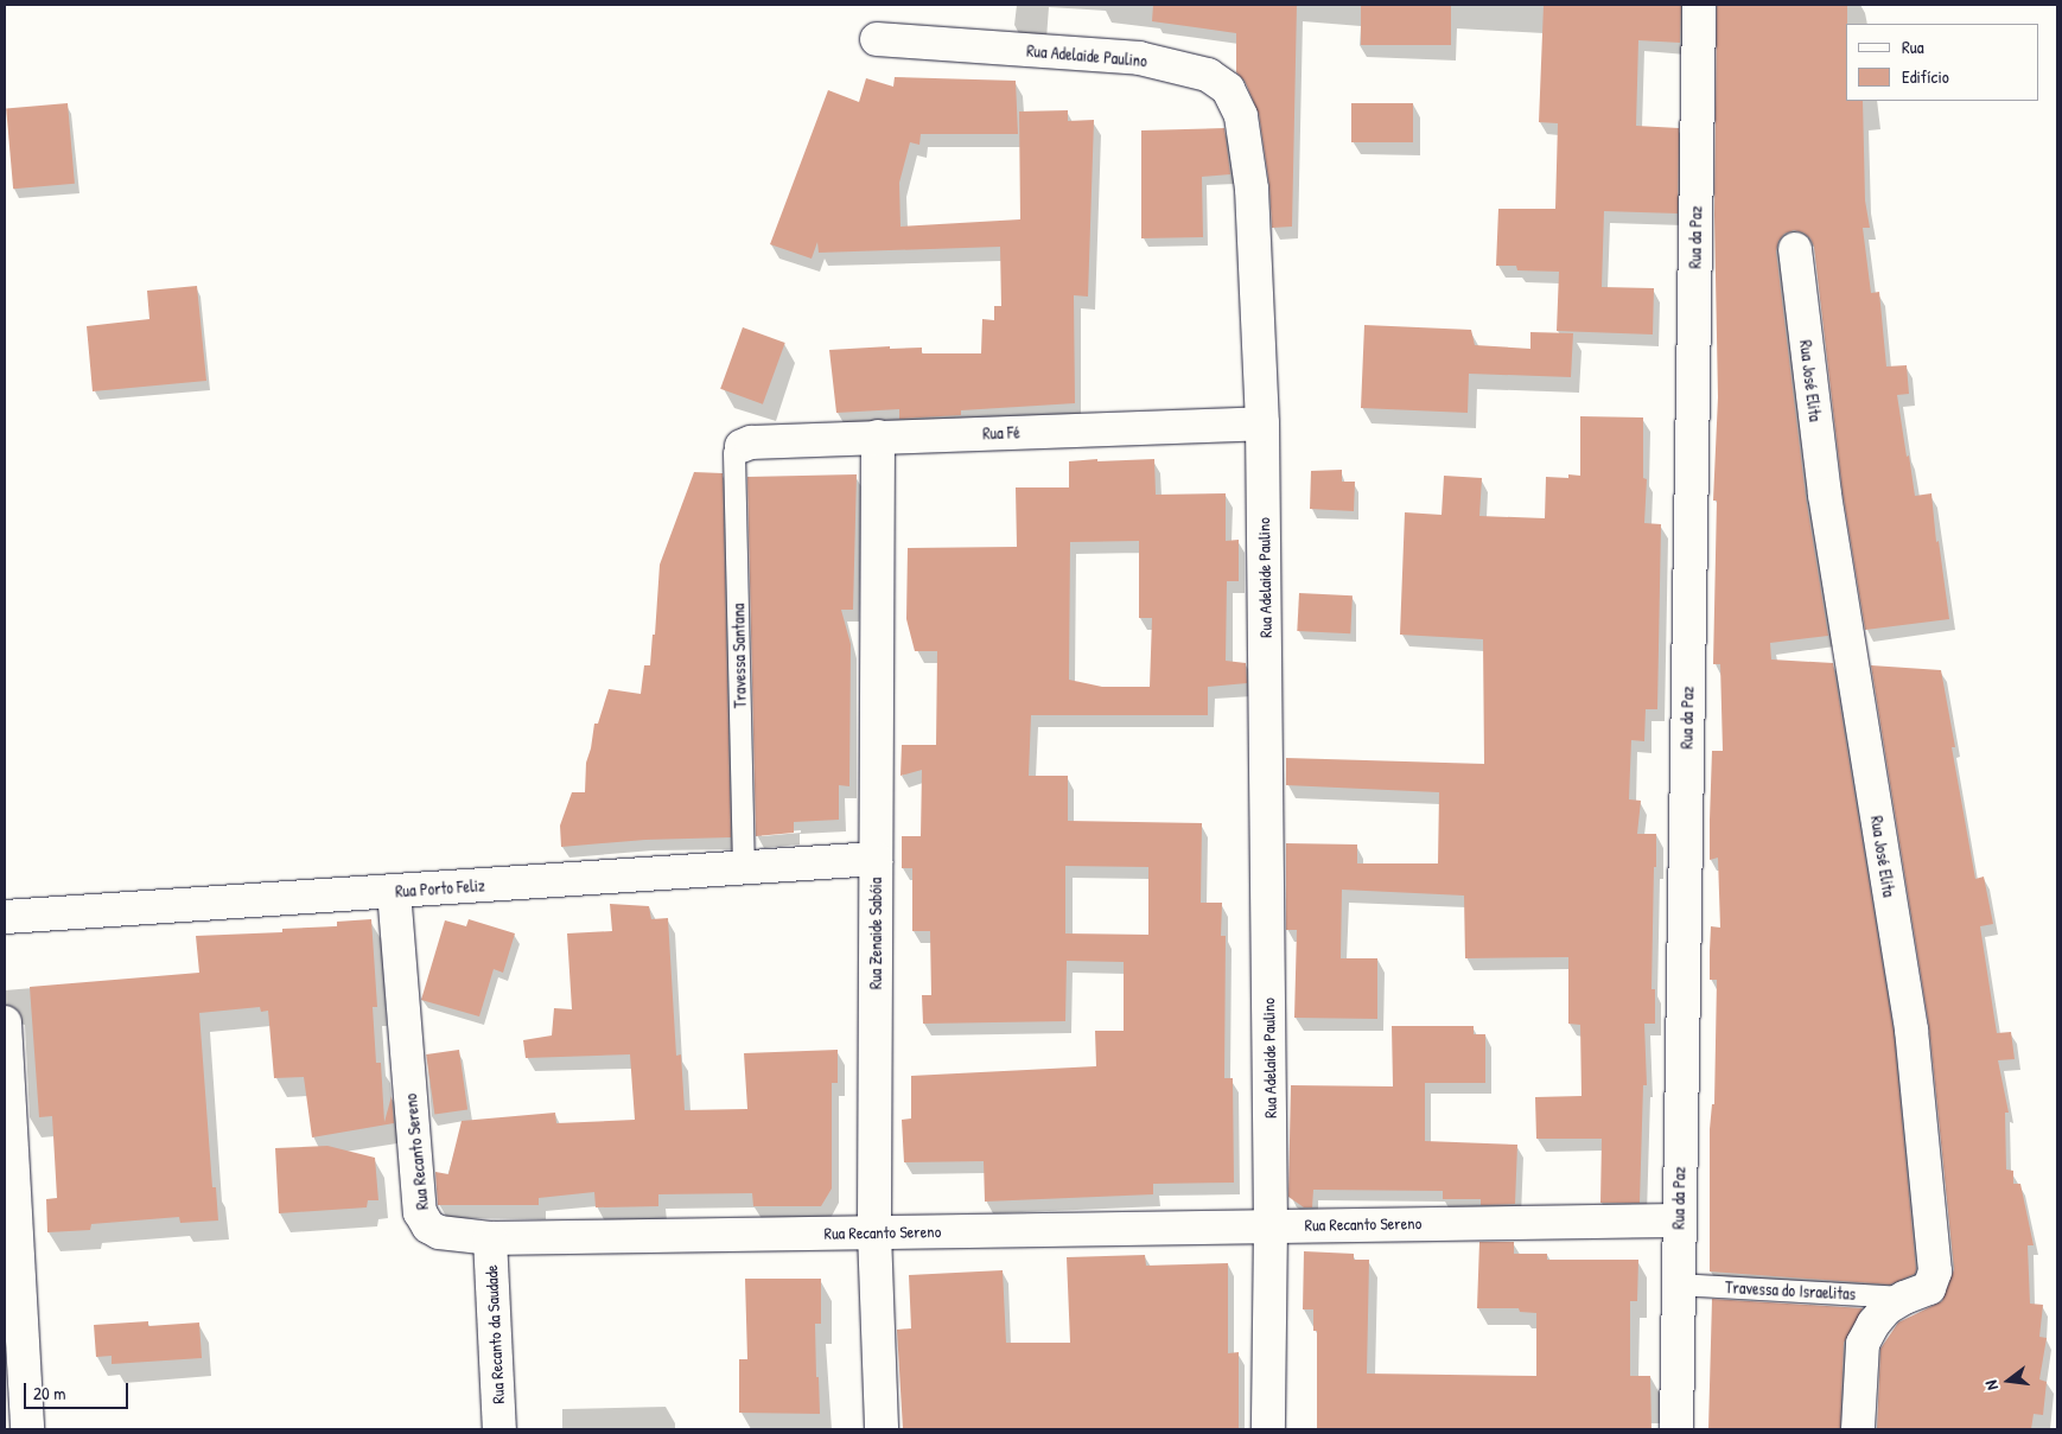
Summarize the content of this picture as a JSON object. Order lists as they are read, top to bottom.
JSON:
{
  "streets": {
    "street": [
      "Rua Adelaide Paulino",
      "Rua da Paz",
      "Rua José Elita",
      "Rua Fé",
      "Rua Porto Feliz",
      "Rua Zenaide Sabóia",
      "Rua Recanto Sereno",
      "Rua Recanto da Saudade"
    ],
    "lane": ["Travessa Santana", "Travessa do Israelitas"]
  },
  "crossings": [
    ["Rua Adelaide Paulino", "Rua Fé"],
    ["Rua Adelaide Paulino", "Rua Recanto Sereno"],
    ["Rua da Paz", "Rua Recanto Sereno"],
    ["Rua da Paz", "Travessa do Israelitas"],
    ["Rua José Elita", "Travessa do Israelitas"],
    ["Rua Fé", "Travessa Santana"],
    ["Rua Fé", "Rua Zenaide Sabóia"],
    ["Travessa Santana", "Rua Porto Feliz"],
    ["Rua Porto Feliz", "Rua Zenaide Sabóia"],
    ["Rua Porto Feliz", "Rua Recanto Sereno"],
    ["Rua Zenaide Sabóia", "Rua Recanto Sereno"],
    ["Rua Recanto Sereno", "Rua Recanto da Saudade"]
  ],
  "legend": ["Rua", "Edifício"],
  "scale_bar": "20 m",
  "north": "left"
}
